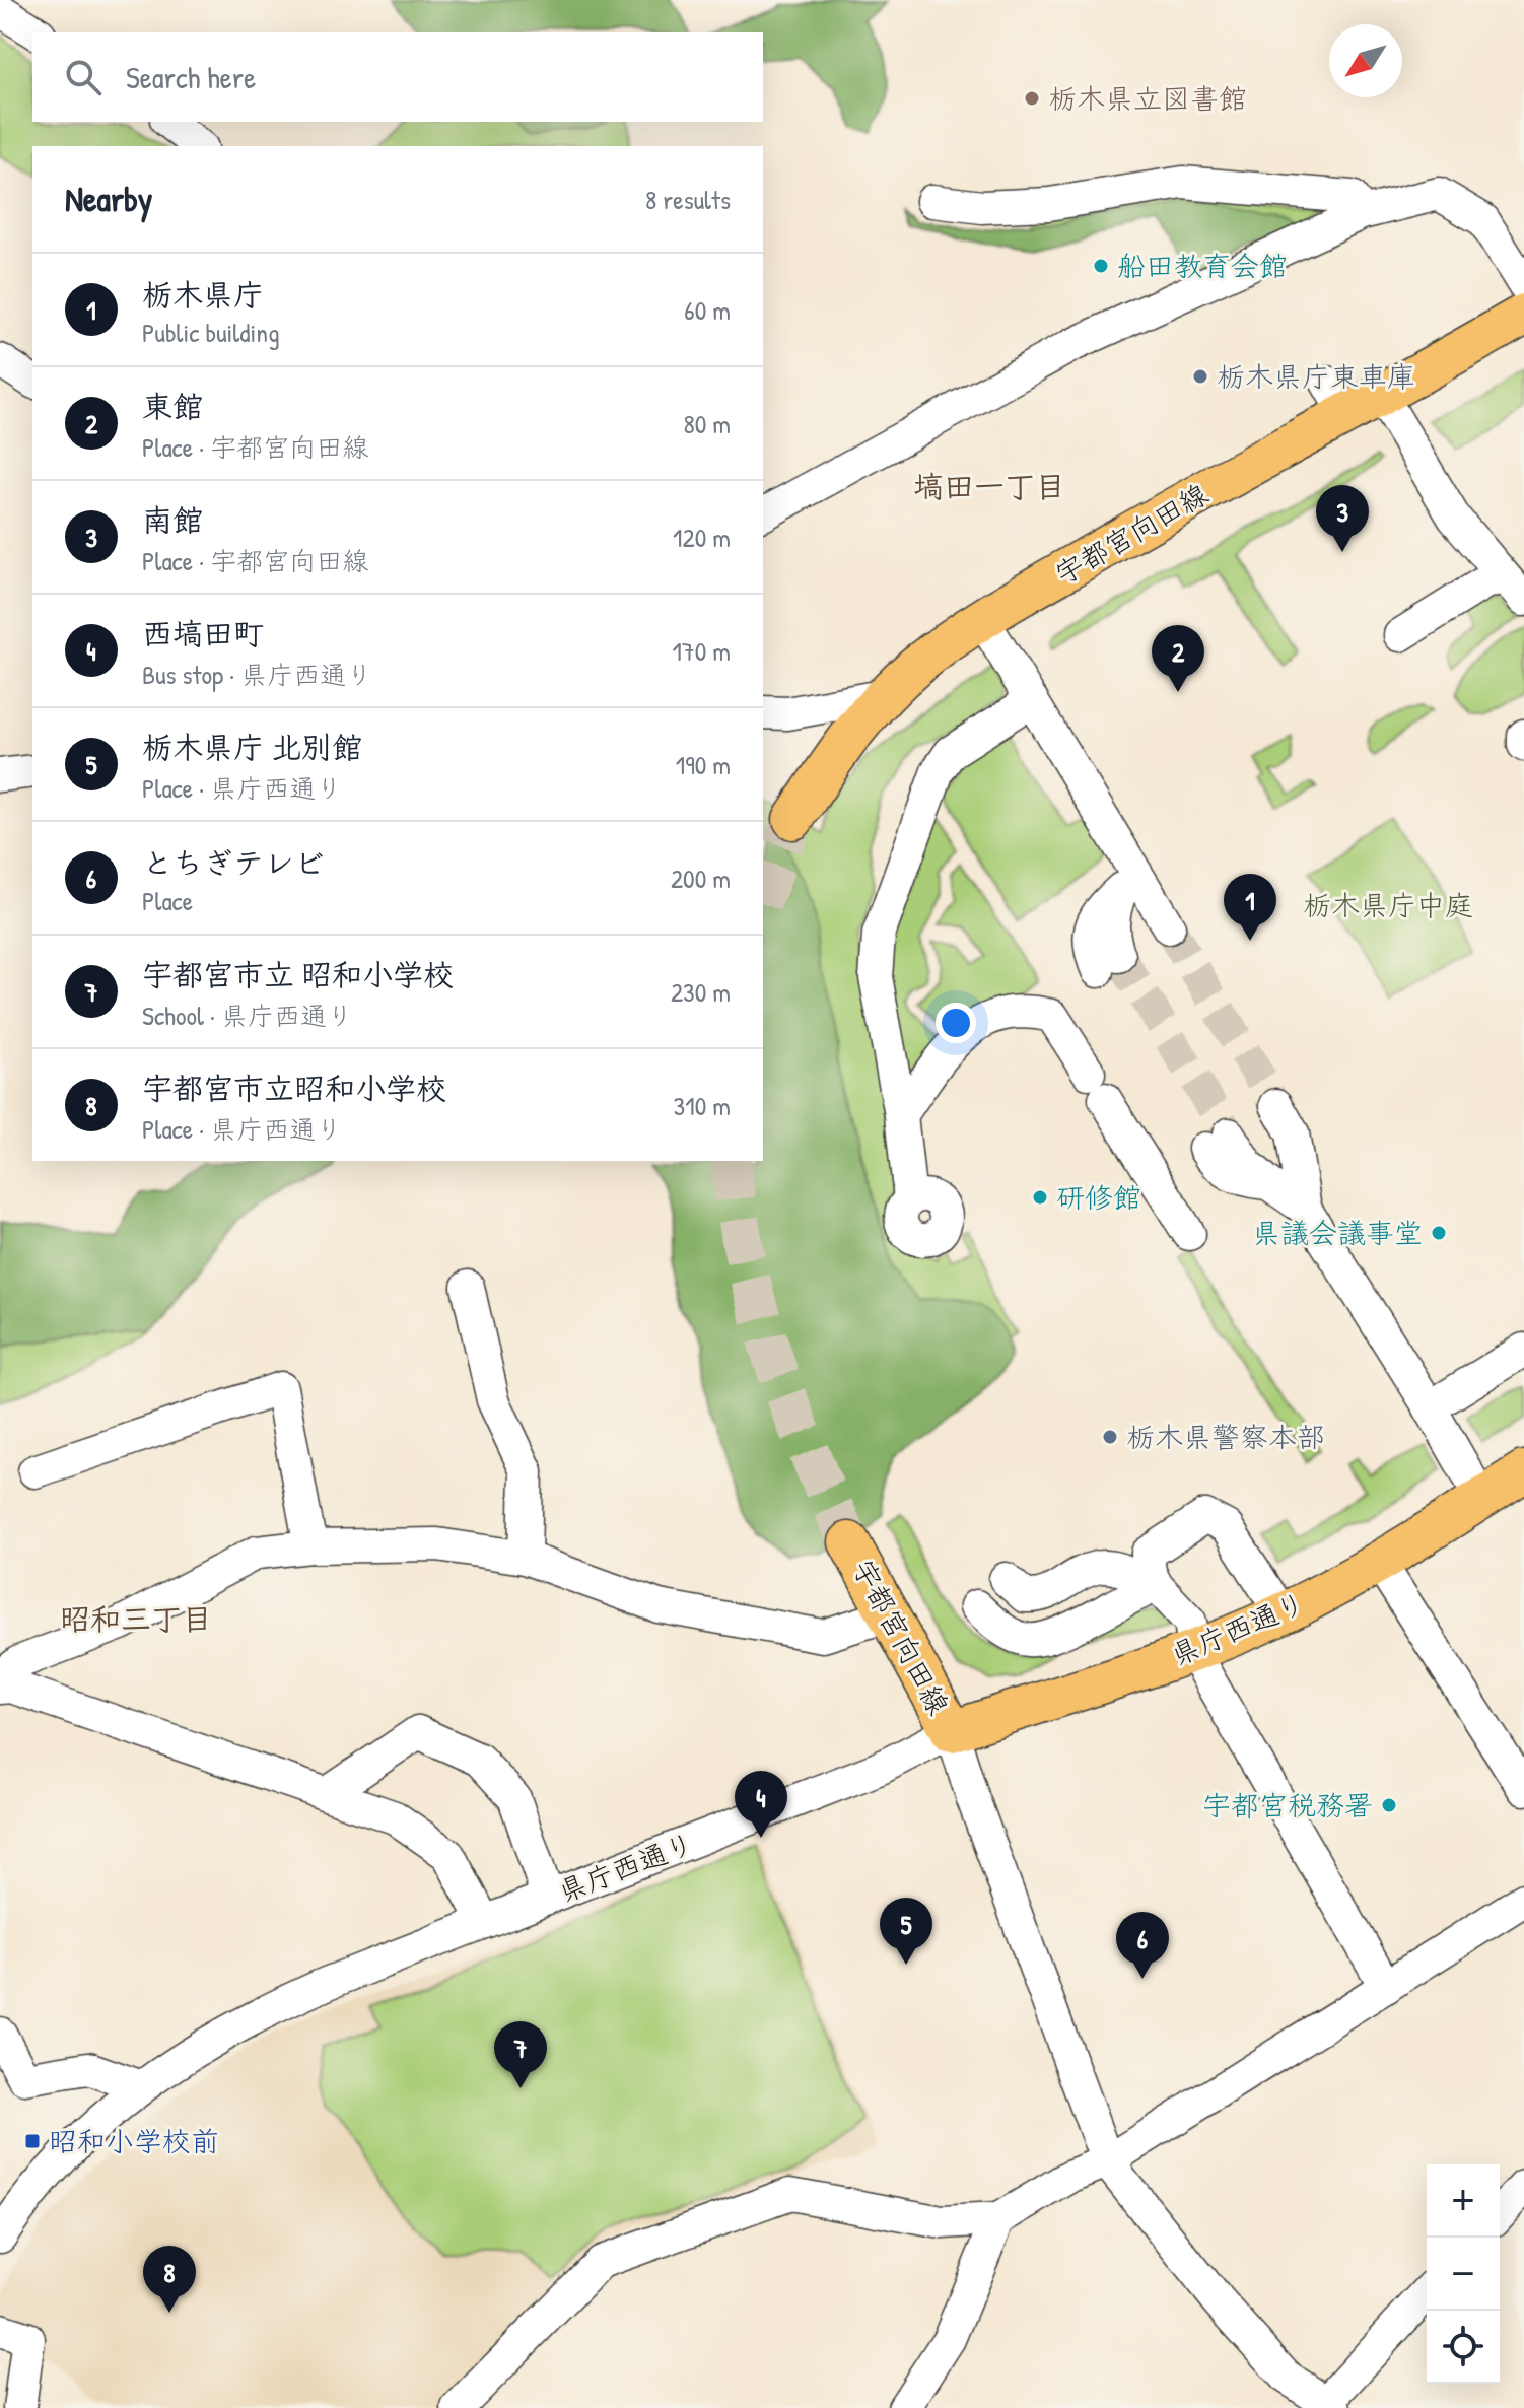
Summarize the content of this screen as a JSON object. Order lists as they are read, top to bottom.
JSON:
{
  "streets": {
    "main road": ["宇都宮向田線", "県庁西通り"]
  },
  "crossings": [
    ["宇都宮向田線", "県庁西通り"]
  ],
  "districts": ["塙田一丁目", "昭和三丁目"],
  "parks": ["栃木県庁中庭"],
  "places": {
    "other": [
      "栃木県立図書館",
      "船田教育会館",
      "栃木県庁東車庫",
      "研修館",
      "県議会議事堂",
      "栃木県警察本部",
      "宇都宮税務署"
    ],
    "transit": ["昭和小学校前"]
  },
  "north": "bottom left",
  "page": {
    "search": "Search here",
    "heading": ["Nearby", "8 results"],
    "list": [
      {
        "mark": "1",
        "name": "栃木県庁",
        "note": "Public building",
        "value": "60 m"
      },
      {
        "mark": "2",
        "name": "東館",
        "note": "Place · 宇都宮向田線",
        "value": "80 m"
      },
      {
        "mark": "3",
        "name": "南館",
        "note": "Place · 宇都宮向田線",
        "value": "120 m"
      },
      {
        "mark": "4",
        "name": "西塙田町",
        "note": "Bus stop · 県庁西通り",
        "value": "170 m"
      },
      {
        "mark": "5",
        "name": "栃木県庁 北別館",
        "note": "Place · 県庁西通り",
        "value": "190 m"
      },
      {
        "mark": "6",
        "name": "とちぎテレビ",
        "note": "Place",
        "value": "200 m"
      },
      {
        "mark": "7",
        "name": "宇都宮市立 昭和小学校",
        "note": "School · 県庁西通り",
        "value": "230 m"
      },
      {
        "mark": "8",
        "name": "宇都宮市立昭和小学校",
        "note": "Place · 県庁西通り",
        "value": "310 m"
      }
    ],
    "pins": [
      "3",
      "2",
      "1",
      "4",
      "5",
      "6",
      "7",
      "8"
    ],
    "map_buttons": ["+", "−"]
  }
}
